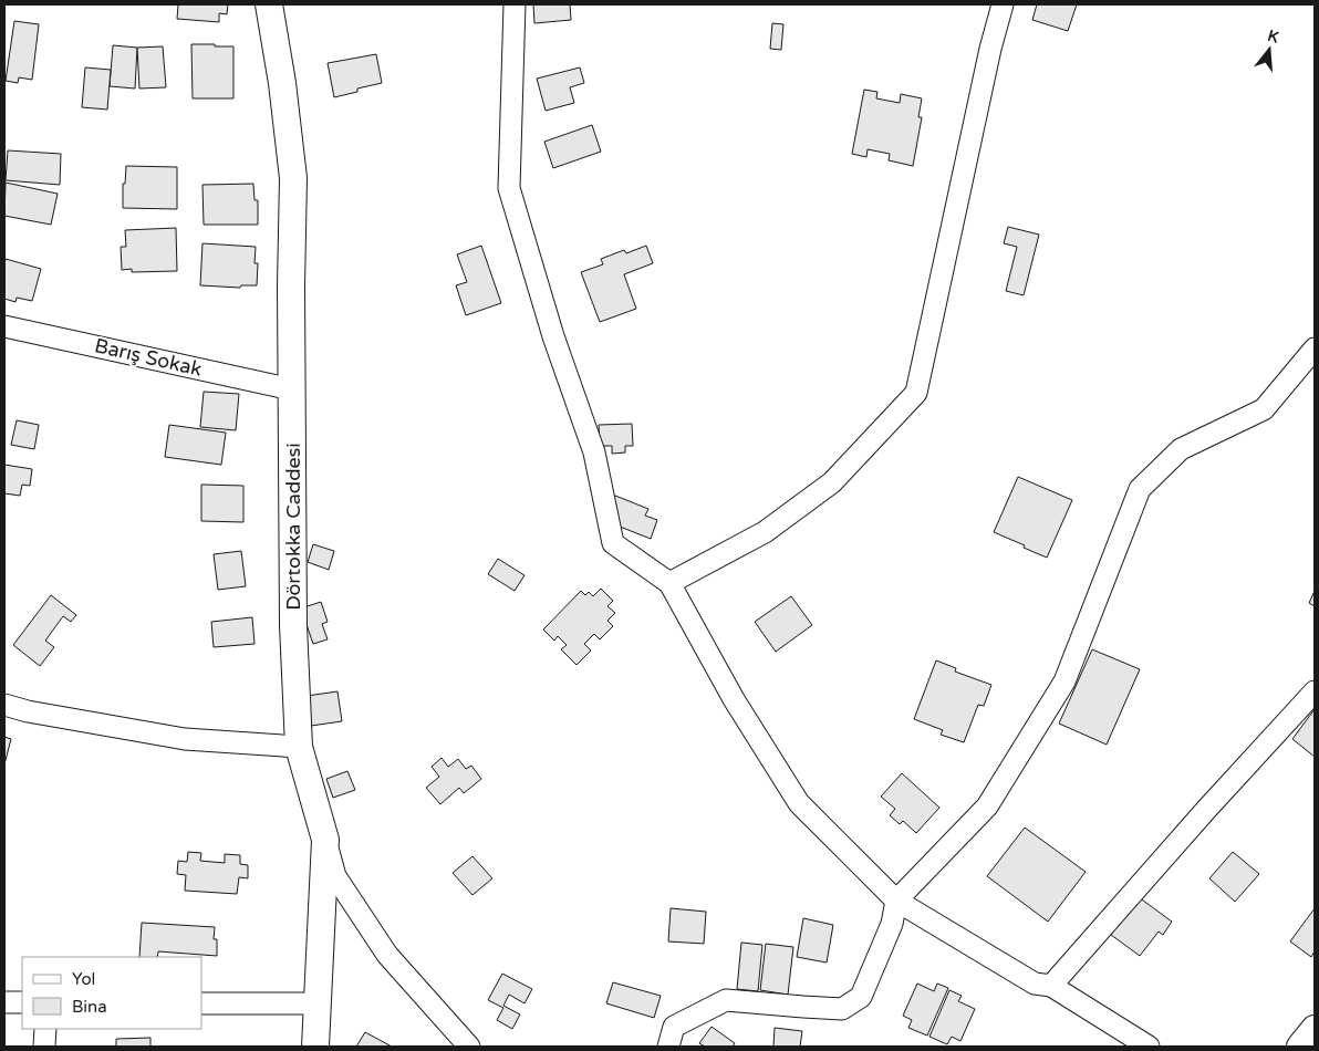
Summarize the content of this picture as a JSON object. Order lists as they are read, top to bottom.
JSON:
{
  "streets": {
    "street": ["Barış Sokak", "Dörtokka Caddesi"]
  },
  "crossings": [
    ["Barış Sokak", "Dörtokka Caddesi"]
  ],
  "legend": ["Yol", "Bina"],
  "north": "top"
}
